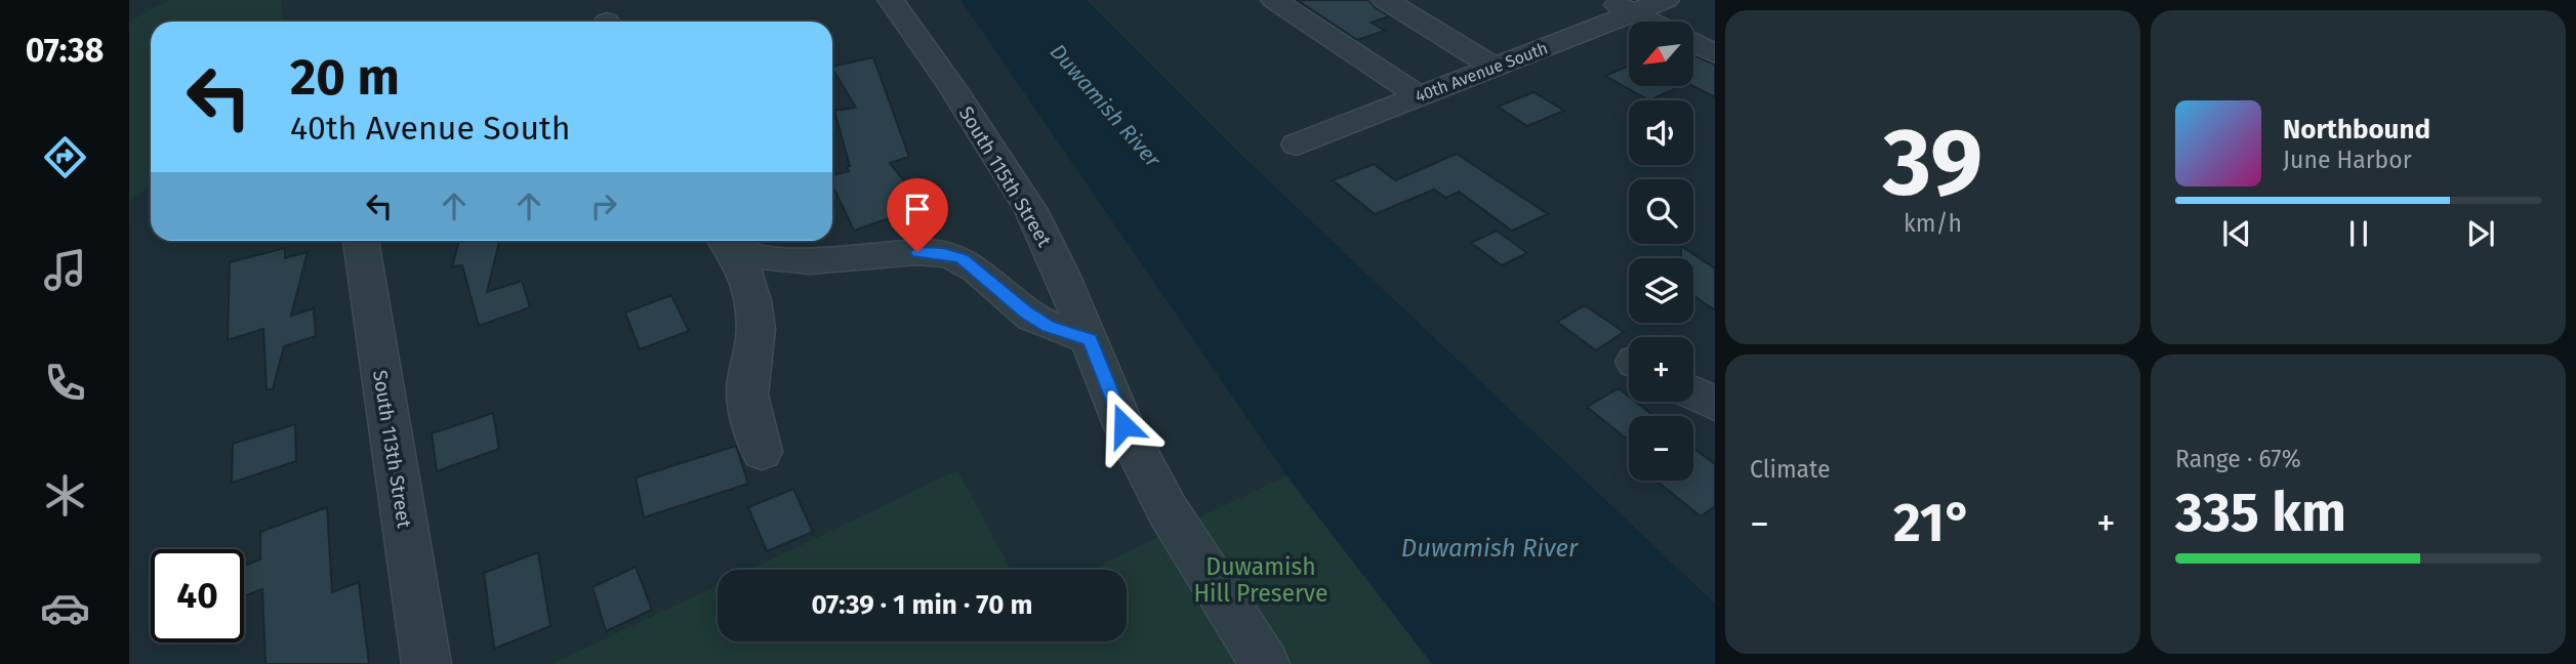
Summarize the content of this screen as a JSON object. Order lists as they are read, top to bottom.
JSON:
{
  "streets": {
    "street": ["40th Avenue South", "South 115th Street", "South 113th Street"]
  },
  "water": ["Duwamish River"],
  "parks": ["Duwamish Hill Preserve"],
  "north": "bottom left",
  "page": {
    "tabs": "07:38",
    "tile": [
      ["39", "km/h"],
      "Climate",
      ["Range · 67%", "335 km"]
    ],
    "map_buttons": ["+", "−"],
    "turn": ["20 m", "40th Avenue South"],
    "song": ["Northbound", "June Harbor"],
    "heat": ["−", "21°", "+"],
    "limit": "40",
    "trip": "07:39 · 1 min · 70 m"
  }
}
